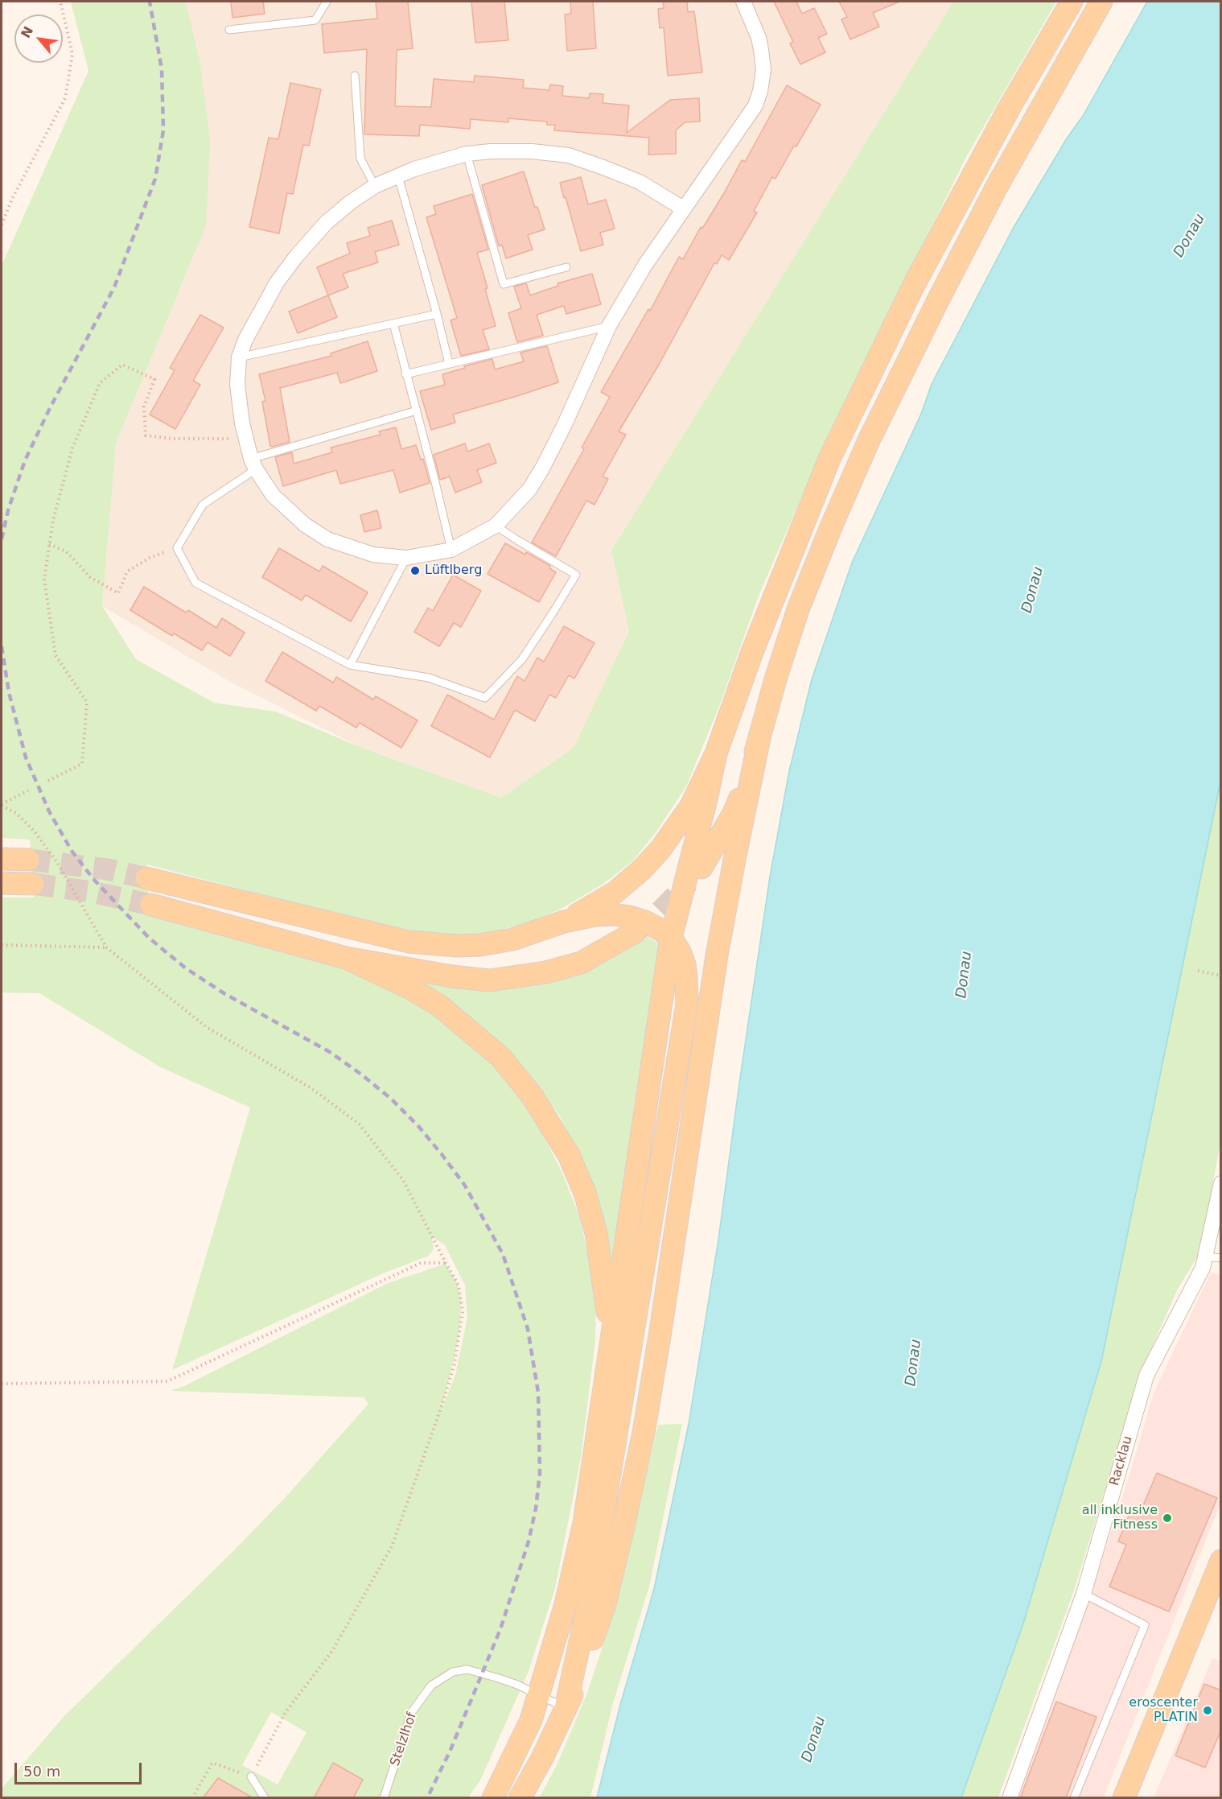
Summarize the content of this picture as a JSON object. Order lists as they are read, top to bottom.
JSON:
{
  "streets": {
    "street": ["Racklau"],
    "lane": ["Stelzlhof"]
  },
  "water": ["Donau"],
  "places": ["Lüftlberg", "all inklusive Fitness", "eroscenter PLATIN"],
  "scale_bar": "50 m",
  "north": "top left"
}
